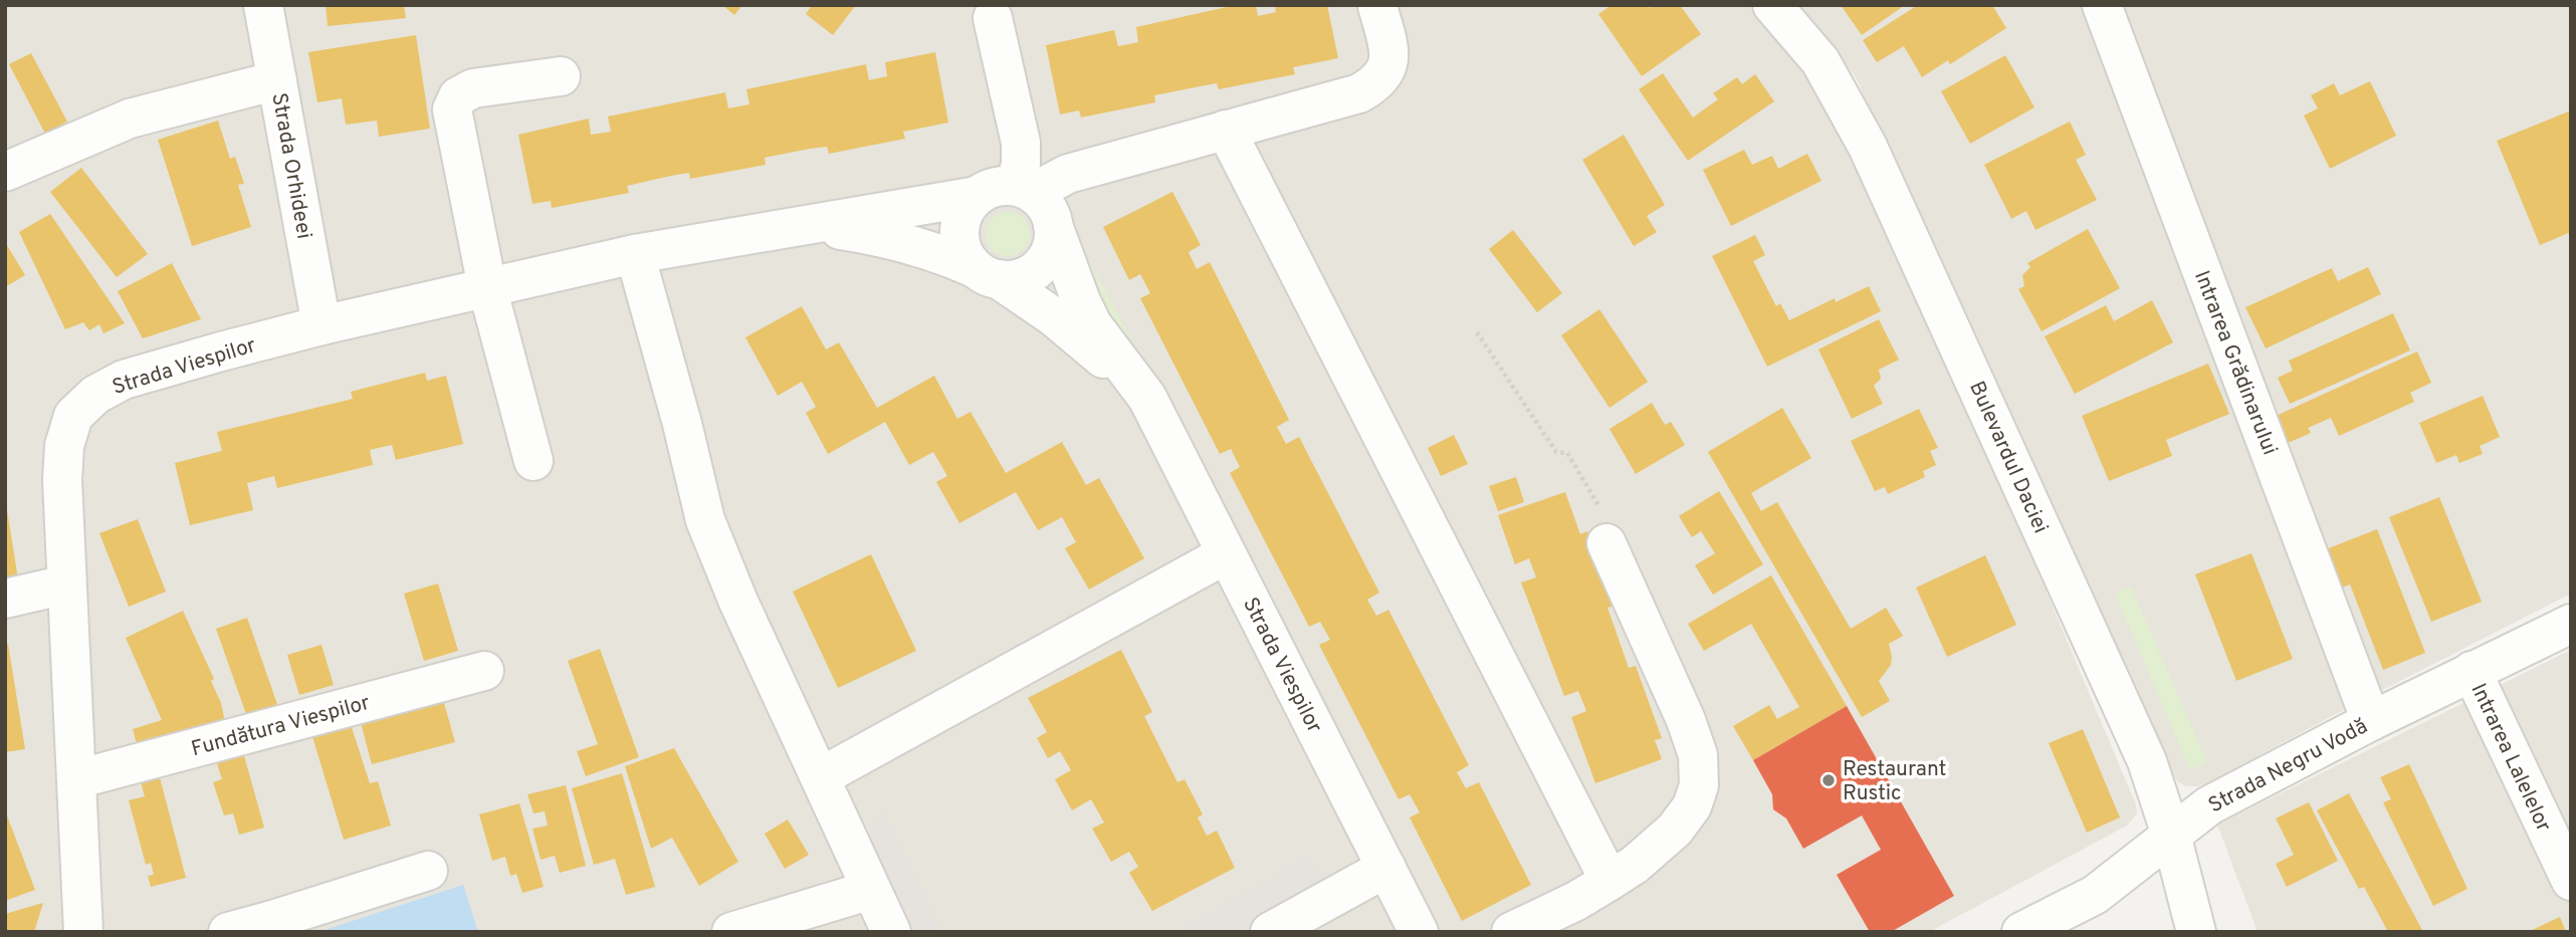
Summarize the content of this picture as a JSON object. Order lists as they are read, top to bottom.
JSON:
{
  "streets": {
    "street": [
      "Strada Orhideei",
      "Intrarea Grădinarului",
      "Strada Viespilor",
      "Bulevardul Daciei",
      "Fundătura Viespilor",
      "Intrarea Lalelelor",
      "Strada Negru Vodă"
    ]
  },
  "crossings": [
    ["Strada Orhideei", "Strada Viespilor"],
    ["Intrarea Grădinarului", "Strada Negru Vodă"],
    ["Strada Viespilor", "Fundătura Viespilor"],
    ["Bulevardul Daciei", "Strada Negru Vodă"],
    ["Intrarea Lalelelor", "Strada Negru Vodă"]
  ],
  "places": ["Restaurant Rustic"]
}
